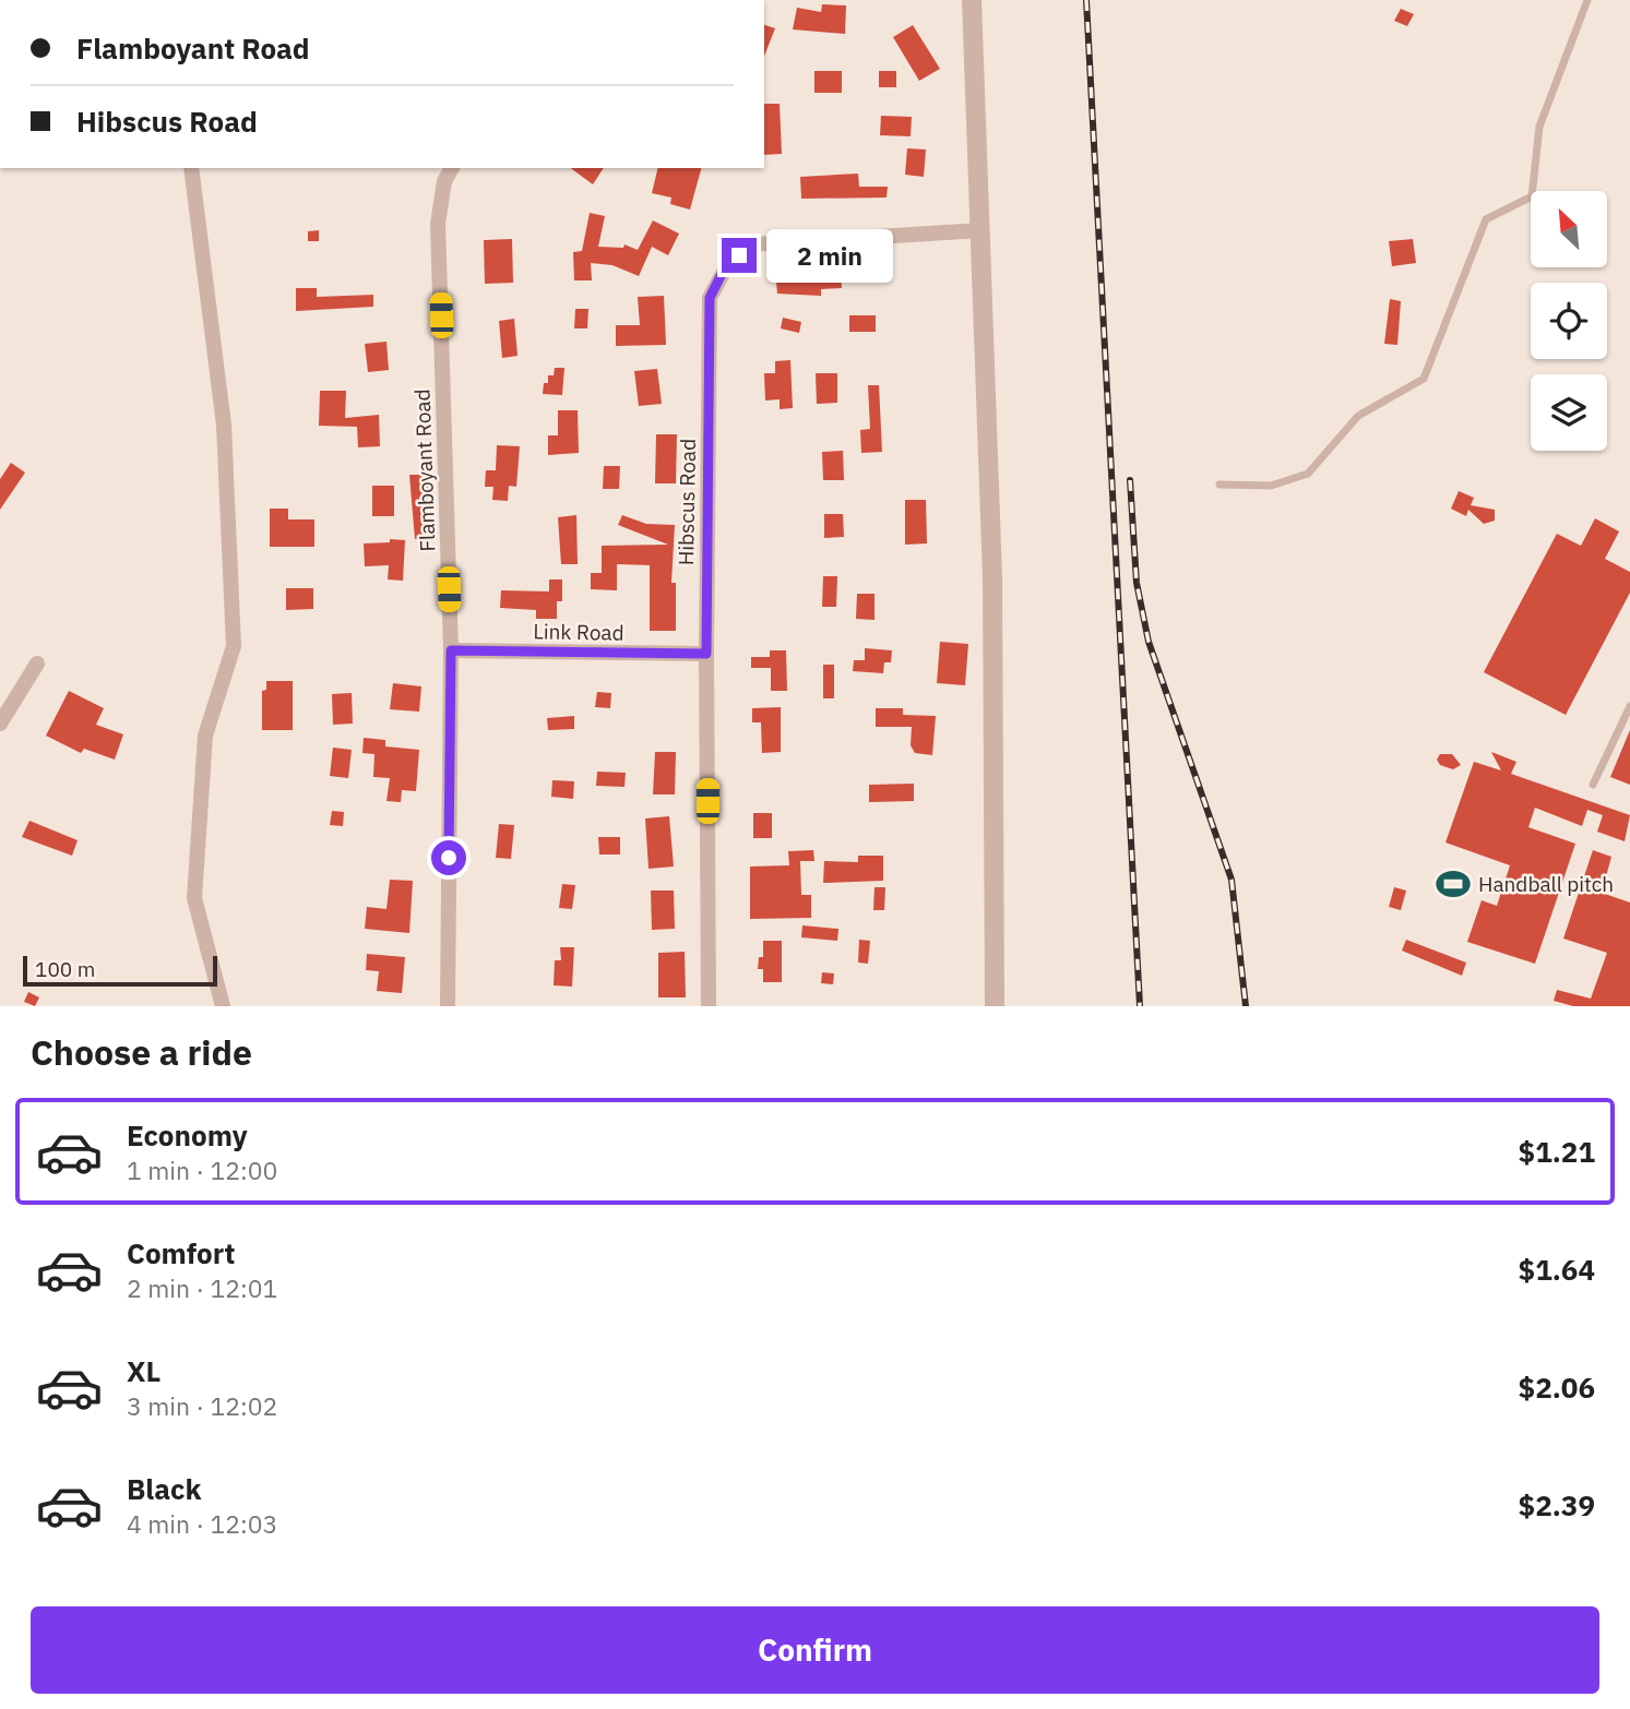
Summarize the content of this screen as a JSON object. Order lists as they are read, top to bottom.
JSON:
{
  "streets": {
    "street": ["Flamboyant Road", "Hibscus Road", "Link Road"]
  },
  "crossings": [
    ["Flamboyant Road", "Link Road"],
    ["Hibscus Road", "Link Road"]
  ],
  "places": {
    "sports": ["Handball pitch"]
  },
  "scale_bar": "100 m",
  "north": "top left",
  "page": {
    "banner": ["Flamboyant Road", "Hibscus Road"],
    "bubble": "2 min",
    "scale": "100 m",
    "heading": "Choose a ride",
    "list": [
      {
        "name": "Economy",
        "note": "1 min · 12:00",
        "value": "$1.21"
      },
      {
        "name": "Comfort",
        "note": "2 min · 12:01",
        "value": "$1.64"
      },
      {
        "name": "XL",
        "note": "3 min · 12:02",
        "value": "$2.06"
      },
      {
        "name": "Black",
        "note": "4 min · 12:03",
        "value": "$2.39"
      }
    ],
    "buttons": "Confirm"
  }
}
